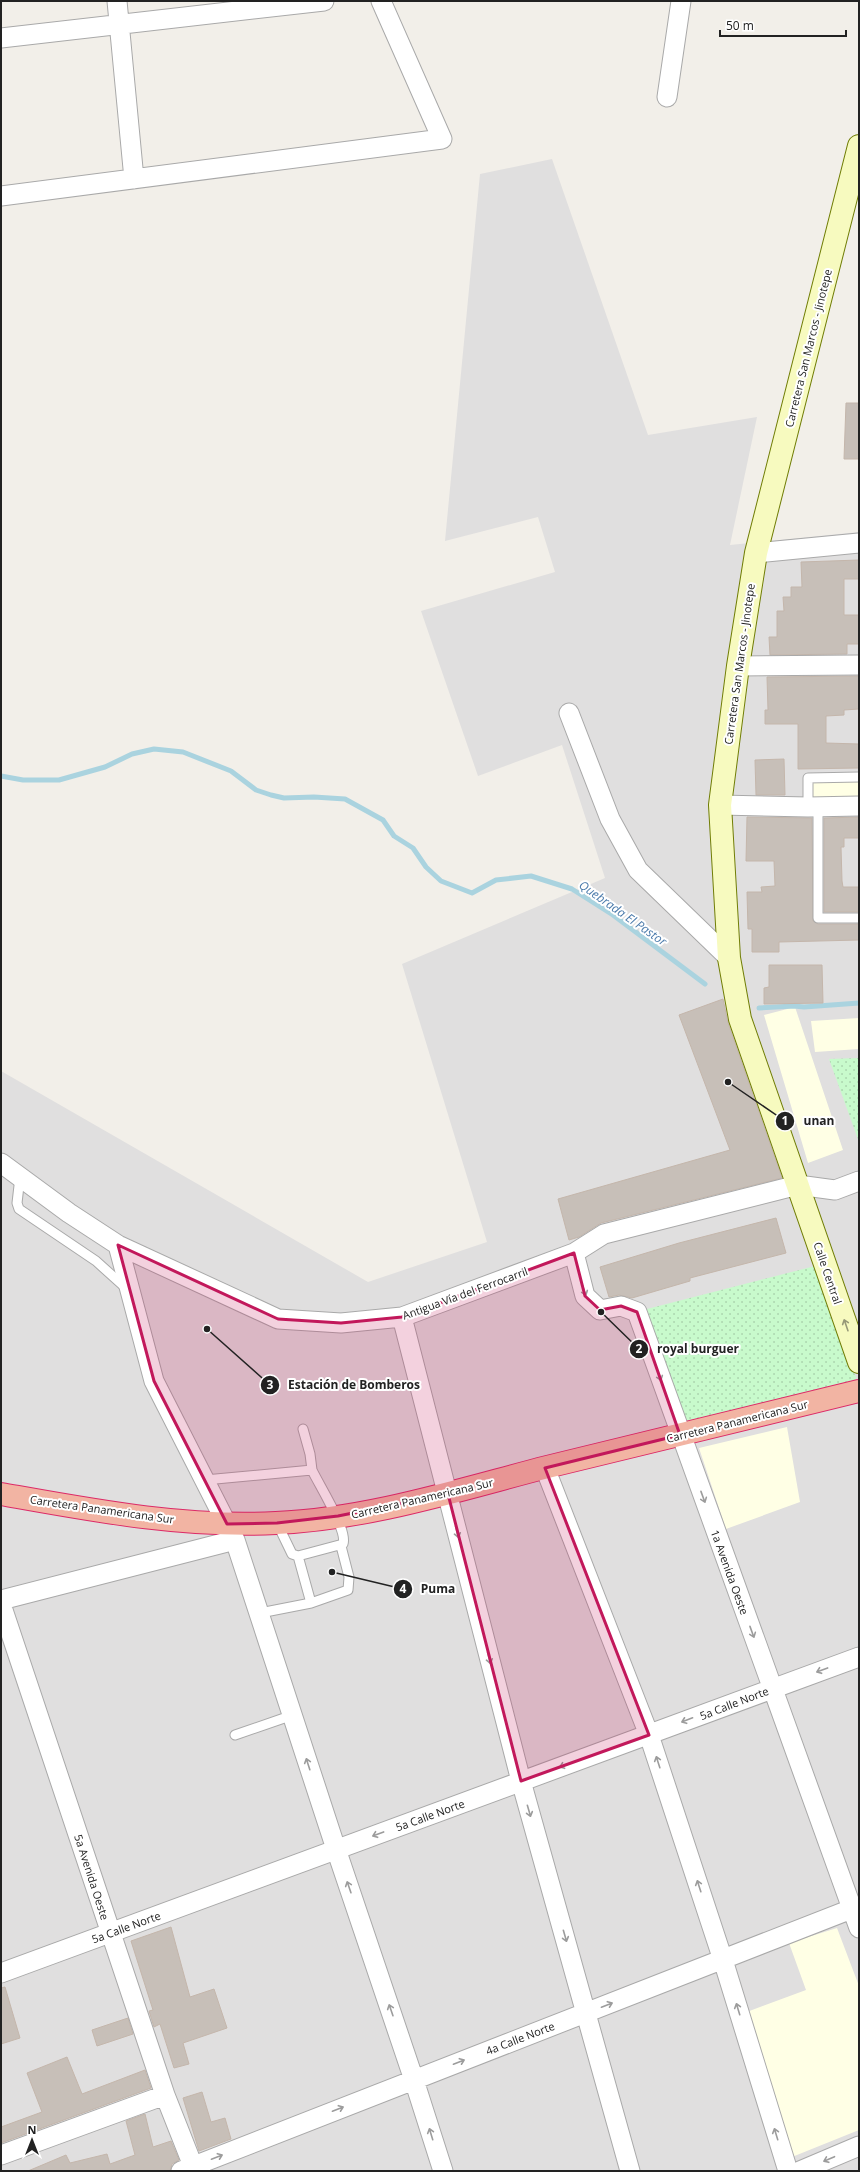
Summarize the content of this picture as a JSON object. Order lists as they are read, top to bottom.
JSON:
{
  "streets": {
    "highway": ["Carretera Panamericana Sur"],
    "main road": ["Carretera San Marcos - Jinotepe", "Calle Central"],
    "street": [
      "Antigua Vía del Ferrocarril",
      "1a Avenida Oeste",
      "5a Calle Norte",
      "5a Avenida Oeste",
      "4a Calle Norte"
    ]
  },
  "crossings": [
    ["Carretera San Marcos - Jinotepe", "Calle Central"],
    ["Carretera San Marcos - Jinotepe", "Antigua Vía del Ferrocarril"],
    ["Calle Central", "Antigua Vía del Ferrocarril"],
    ["Antigua Vía del Ferrocarril", "1a Avenida Oeste"],
    ["Carretera Panamericana Sur", "1a Avenida Oeste"],
    ["1a Avenida Oeste", "5a Calle Norte"],
    ["1a Avenida Oeste", "4a Calle Norte"],
    ["5a Calle Norte", "5a Avenida Oeste"],
    ["5a Avenida Oeste", "4a Calle Norte"]
  ],
  "one_way": ["Calle Central", "5a Calle Norte", "4a Calle Norte"],
  "water": ["Quebrada El Pastor"],
  "places": [
    "unan",
    "royal burguer",
    "Estación de Bomberos",
    "Puma"
  ],
  "scale_bar": "50 m",
  "north": "top"
}
